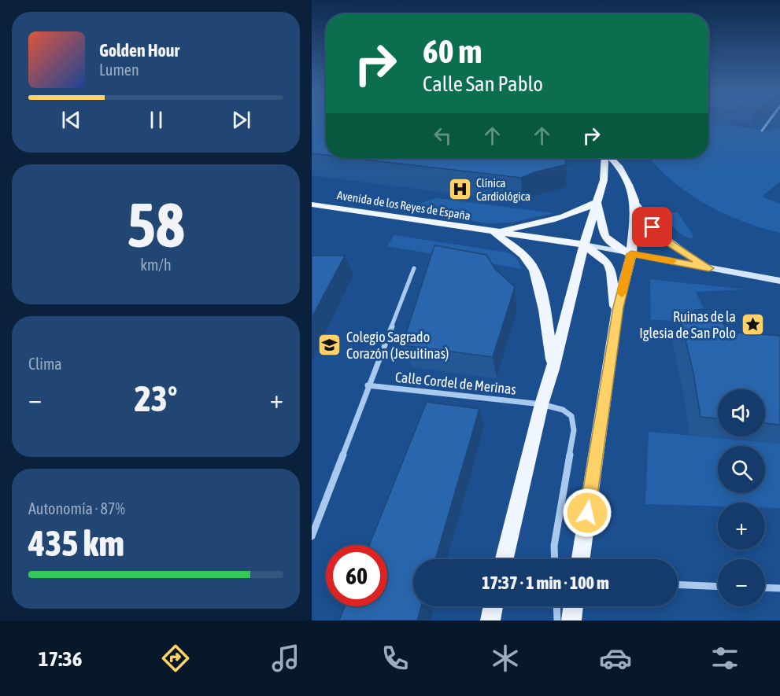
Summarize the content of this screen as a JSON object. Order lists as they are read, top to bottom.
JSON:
{
  "streets": {
    "main road": ["Avenida de los Reyes de España"],
    "street": ["Calle Cordel de Merinas"]
  },
  "places": {
    "hospital": ["Clínica Cardiológica"],
    "place": ["Ruinas de la Iglesia de San Polo"],
    "school or university": ["Colegio Sagrado Corazón (Jesuitinas)"]
  },
  "page": {
    "turn": ["60 m", "Calle San Pablo"],
    "song": ["Golden Hour", "Lumen"],
    "tile": [
      ["58", "km/h"],
      "Clima",
      ["Autonomía · 87%", "435 km"]
    ],
    "heat": ["−", "23°", "+"],
    "map_buttons": ["+", "−"],
    "limit": "60",
    "trip": "17:37 · 1 min · 100 m",
    "tabs": "17:36"
  }
}
